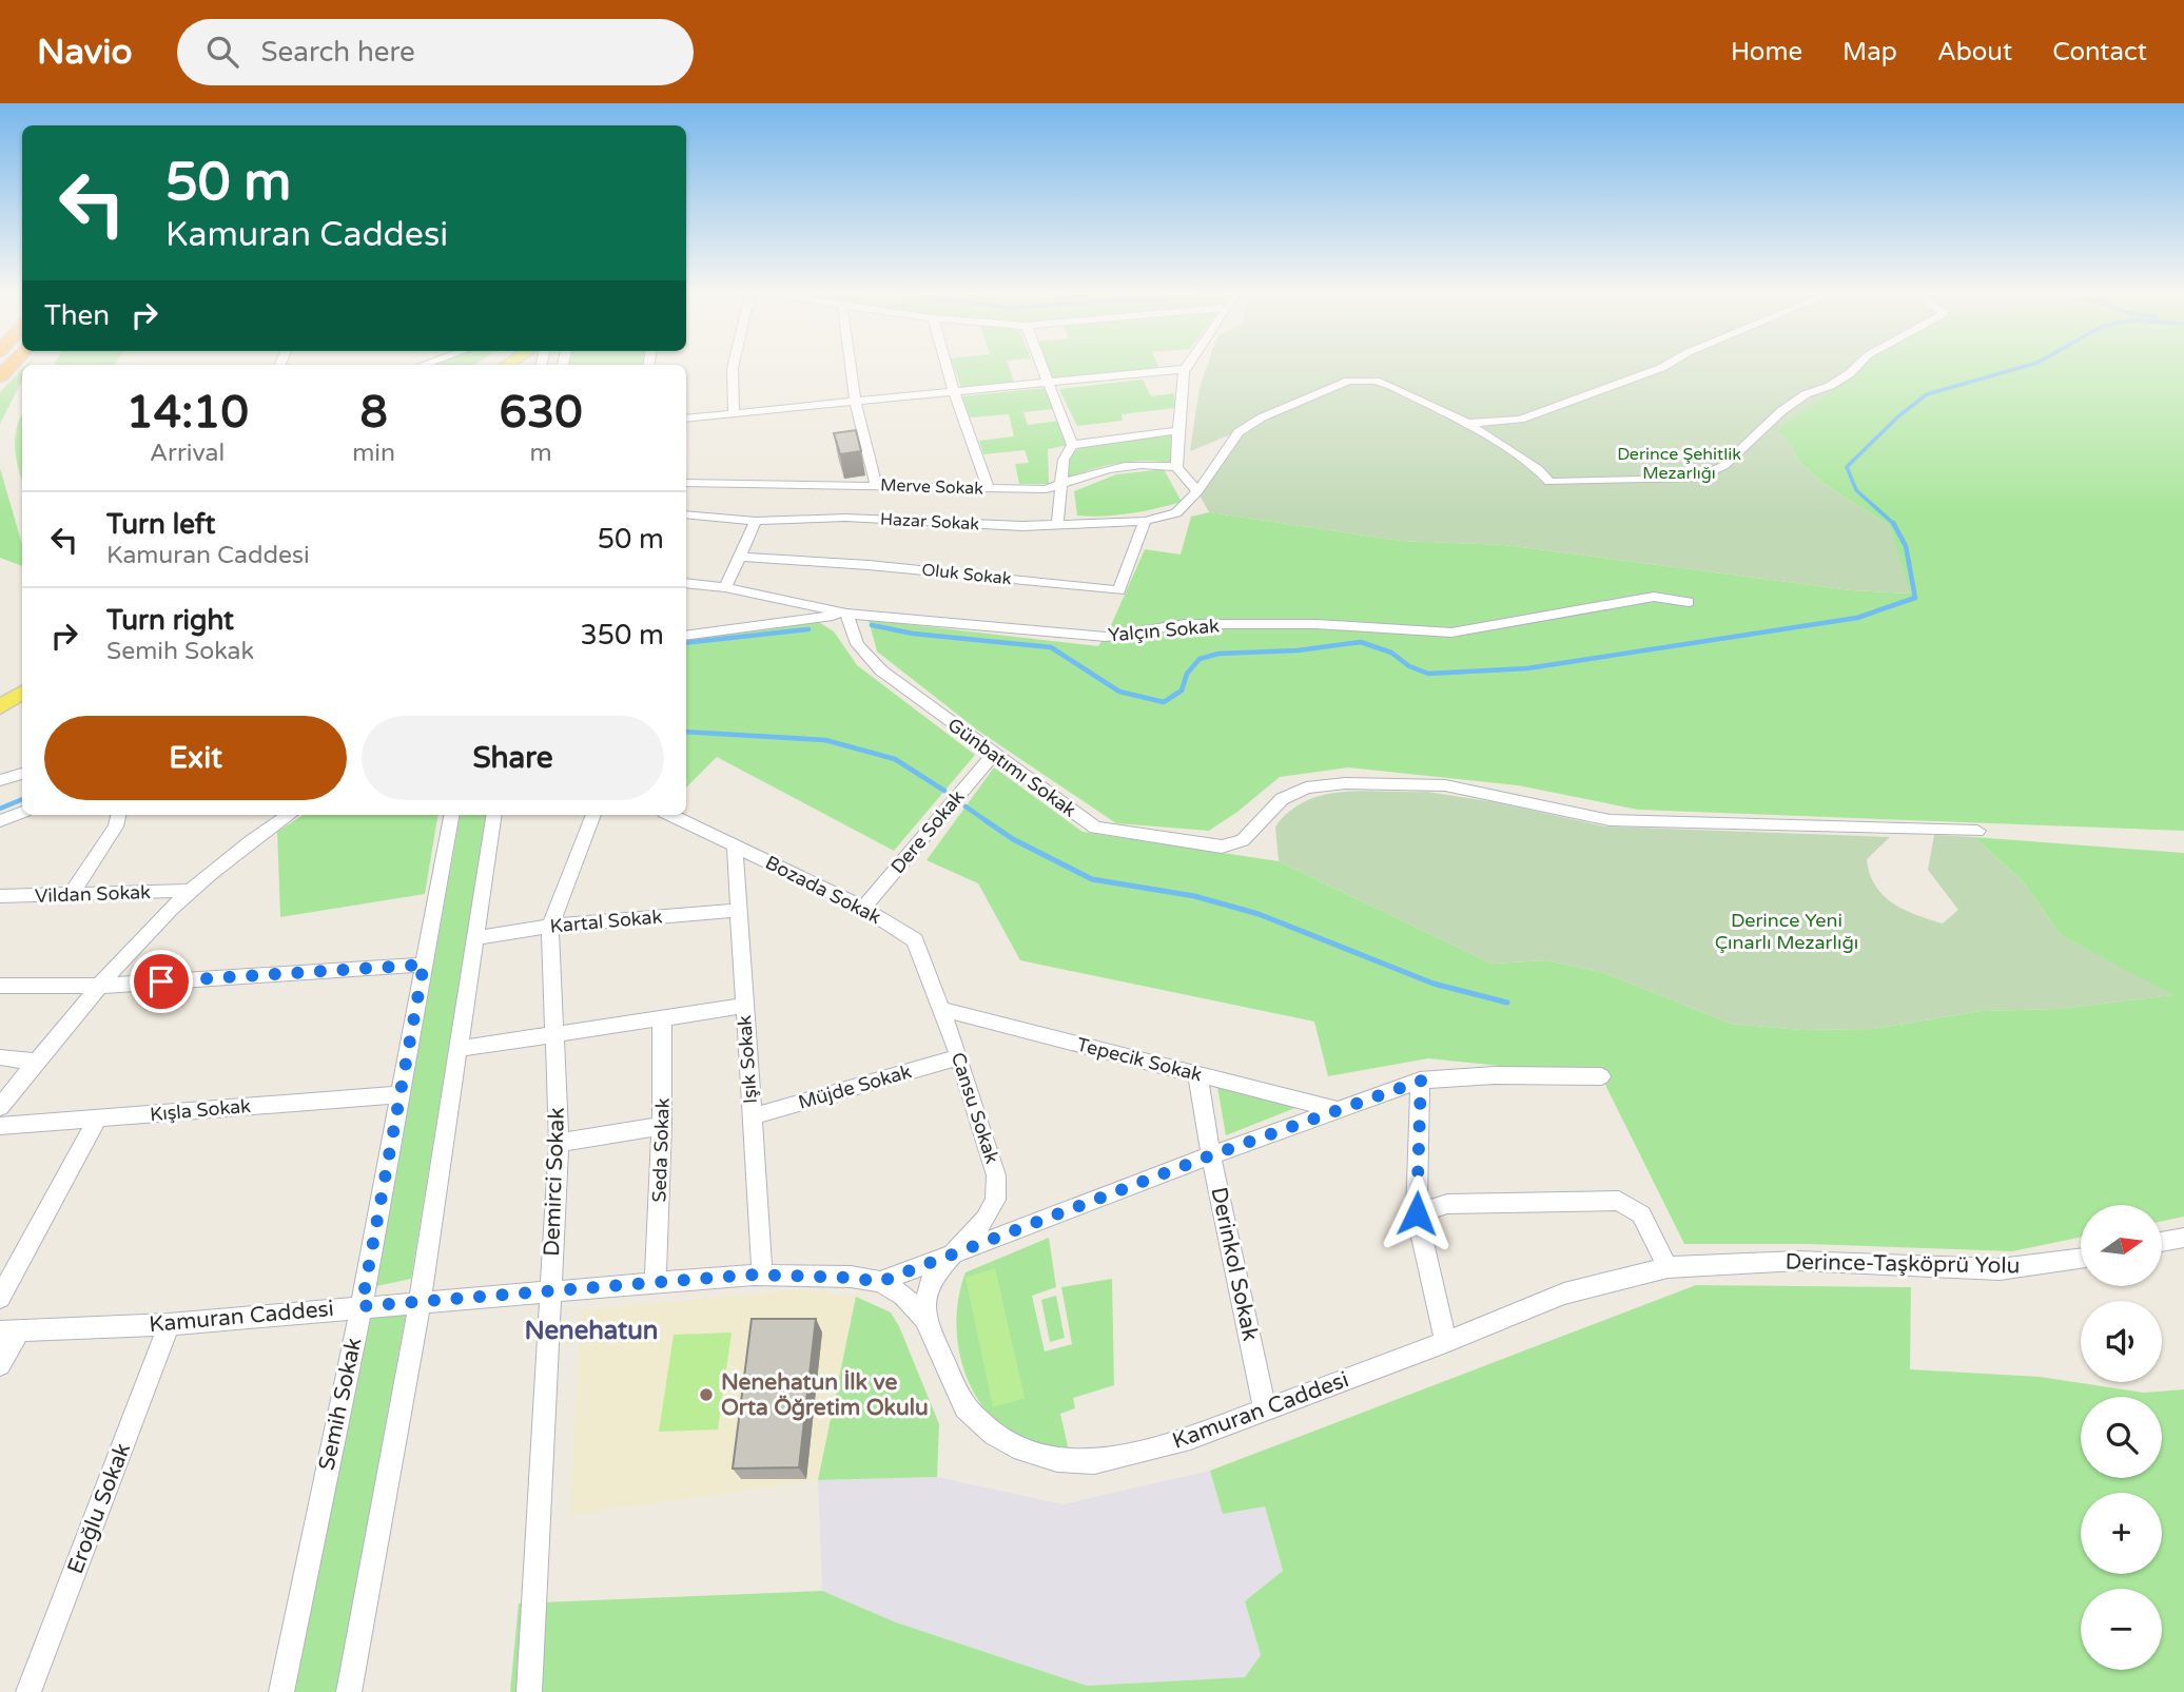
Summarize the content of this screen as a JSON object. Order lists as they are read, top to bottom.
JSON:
{
  "streets": {
    "street": [
      "Merve Sokak",
      "Hazar Sokak",
      "Oluk Sokak",
      "Yalçın Sokak",
      "Günbatımı Sokak",
      "Dere Sokak",
      "Bozada Sokak",
      "Vildan Sokak",
      "Kartal Sokak",
      "Işık Sokak",
      "Tepecik Sokak",
      "Müjde Sokak",
      "Cansu Sokak",
      "Kışla Sokak",
      "Seda Sokak",
      "Demirci Sokak",
      "Derinkol Sokak",
      "Derince-Taşköprü Yolu",
      "Kamuran Caddesi",
      "Semih Sokak",
      "Eroğlu Sokak"
    ]
  },
  "crossings": [
    ["Hazar Sokak", "Oluk Sokak"],
    ["Yalçın Sokak", "Günbatımı Sokak"],
    ["Günbatımı Sokak", "Dere Sokak"],
    ["Dere Sokak", "Bozada Sokak"],
    ["Bozada Sokak", "Işık Sokak"],
    ["Bozada Sokak", "Tepecik Sokak"],
    ["Bozada Sokak", "Cansu Sokak"],
    ["Kartal Sokak", "Işık Sokak"],
    ["Kartal Sokak", "Demirci Sokak"],
    ["Işık Sokak", "Müjde Sokak"],
    ["Işık Sokak", "Kamuran Caddesi"],
    ["Tepecik Sokak", "Cansu Sokak"],
    ["Tepecik Sokak", "Derinkol Sokak"],
    ["Tepecik Sokak", "Kamuran Caddesi"],
    ["Müjde Sokak", "Cansu Sokak"],
    ["Cansu Sokak", "Kamuran Caddesi"],
    ["Kışla Sokak", "Semih Sokak"],
    ["Seda Sokak", "Kamuran Caddesi"],
    ["Demirci Sokak", "Kamuran Caddesi"],
    ["Derinkol Sokak", "Kamuran Caddesi"],
    ["Derince-Taşköprü Yolu", "Kamuran Caddesi"],
    ["Kamuran Caddesi", "Semih Sokak"],
    ["Kamuran Caddesi", "Eroğlu Sokak"]
  ],
  "districts": ["Nenehatun"],
  "parks": ["Derince Şehitlik Mezarlığı", "Derince Yeni Çınarlı Mezarlığı"],
  "places": ["Nenehatun İlk ve Orta Öğretim Okulu"],
  "north": "right",
  "page": {
    "header": "Navio",
    "search": "Search here",
    "nav": [
      "Home",
      "Map",
      "About",
      "Contact"
    ],
    "turn": ["50 m", "Kamuran Caddesi"],
    "then": "Then",
    "eta": [
      "14:10",
      "Arrival",
      "8",
      "min",
      "630",
      "m"
    ],
    "list": [
      {
        "name": "Turn left",
        "note": "Kamuran Caddesi",
        "value": "50 m"
      },
      {
        "name": "Turn right",
        "note": "Semih Sokak",
        "value": "350 m"
      }
    ],
    "buttons": ["Exit", "Share"],
    "map_buttons": ["+", "−"]
  }
}
